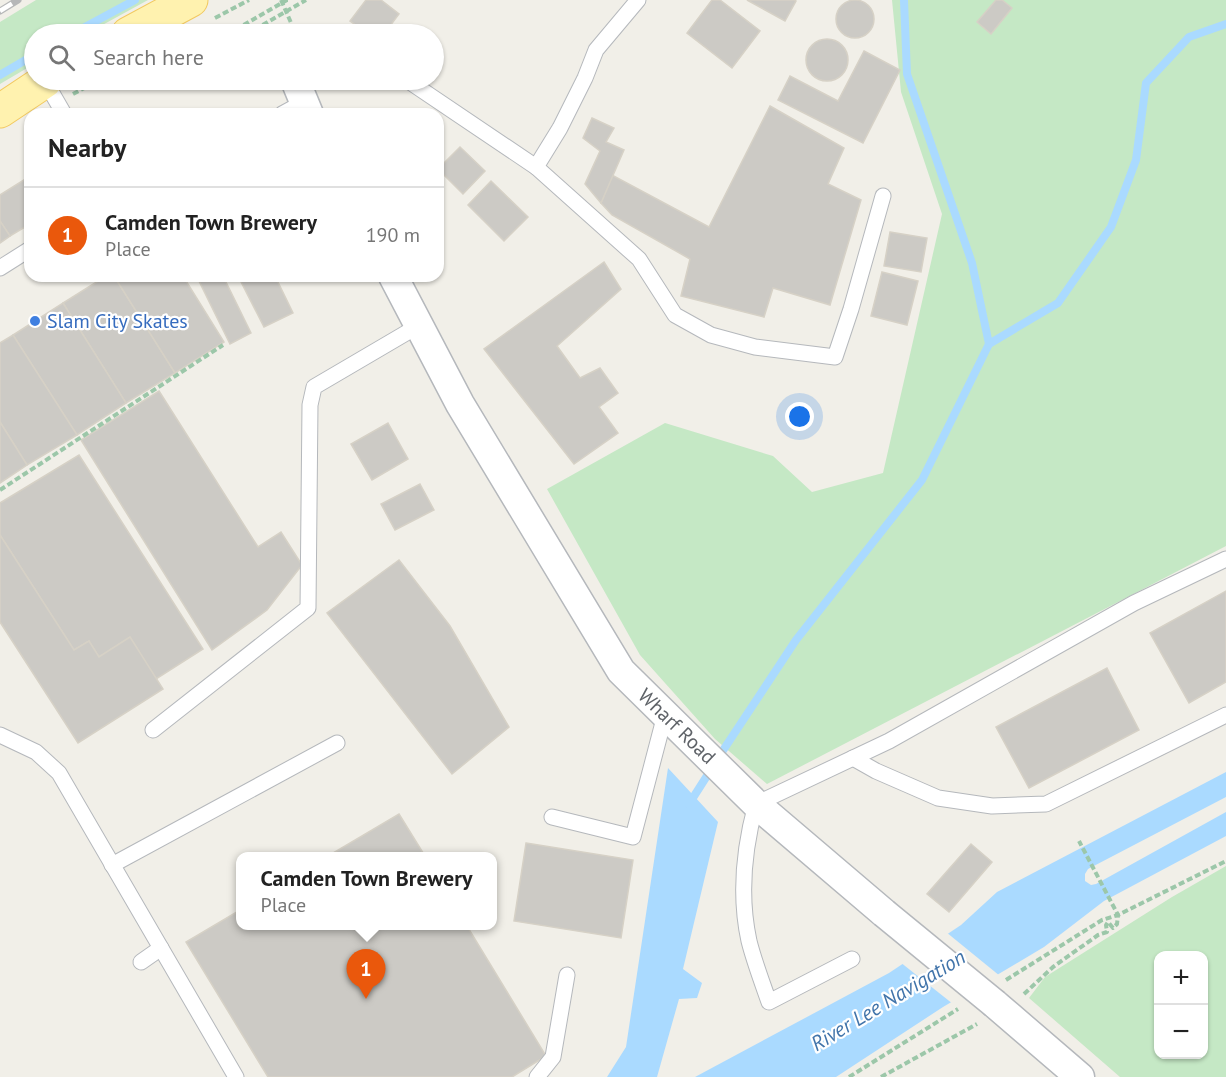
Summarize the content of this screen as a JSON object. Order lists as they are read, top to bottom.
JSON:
{
  "streets": {
    "street": ["Wharf Road"]
  },
  "water": ["River Lee Navigation"],
  "places": ["Slam City Skates"],
  "page": {
    "search": "Search here",
    "heading": "Nearby",
    "list": [
      {
        "mark": "1",
        "name": "Camden Town Brewery",
        "note": "Place",
        "value": "190 m"
      }
    ],
    "popup": ["Camden Town Brewery", "Place"],
    "pins": "1",
    "map_buttons": ["+", "−"]
  }
}
